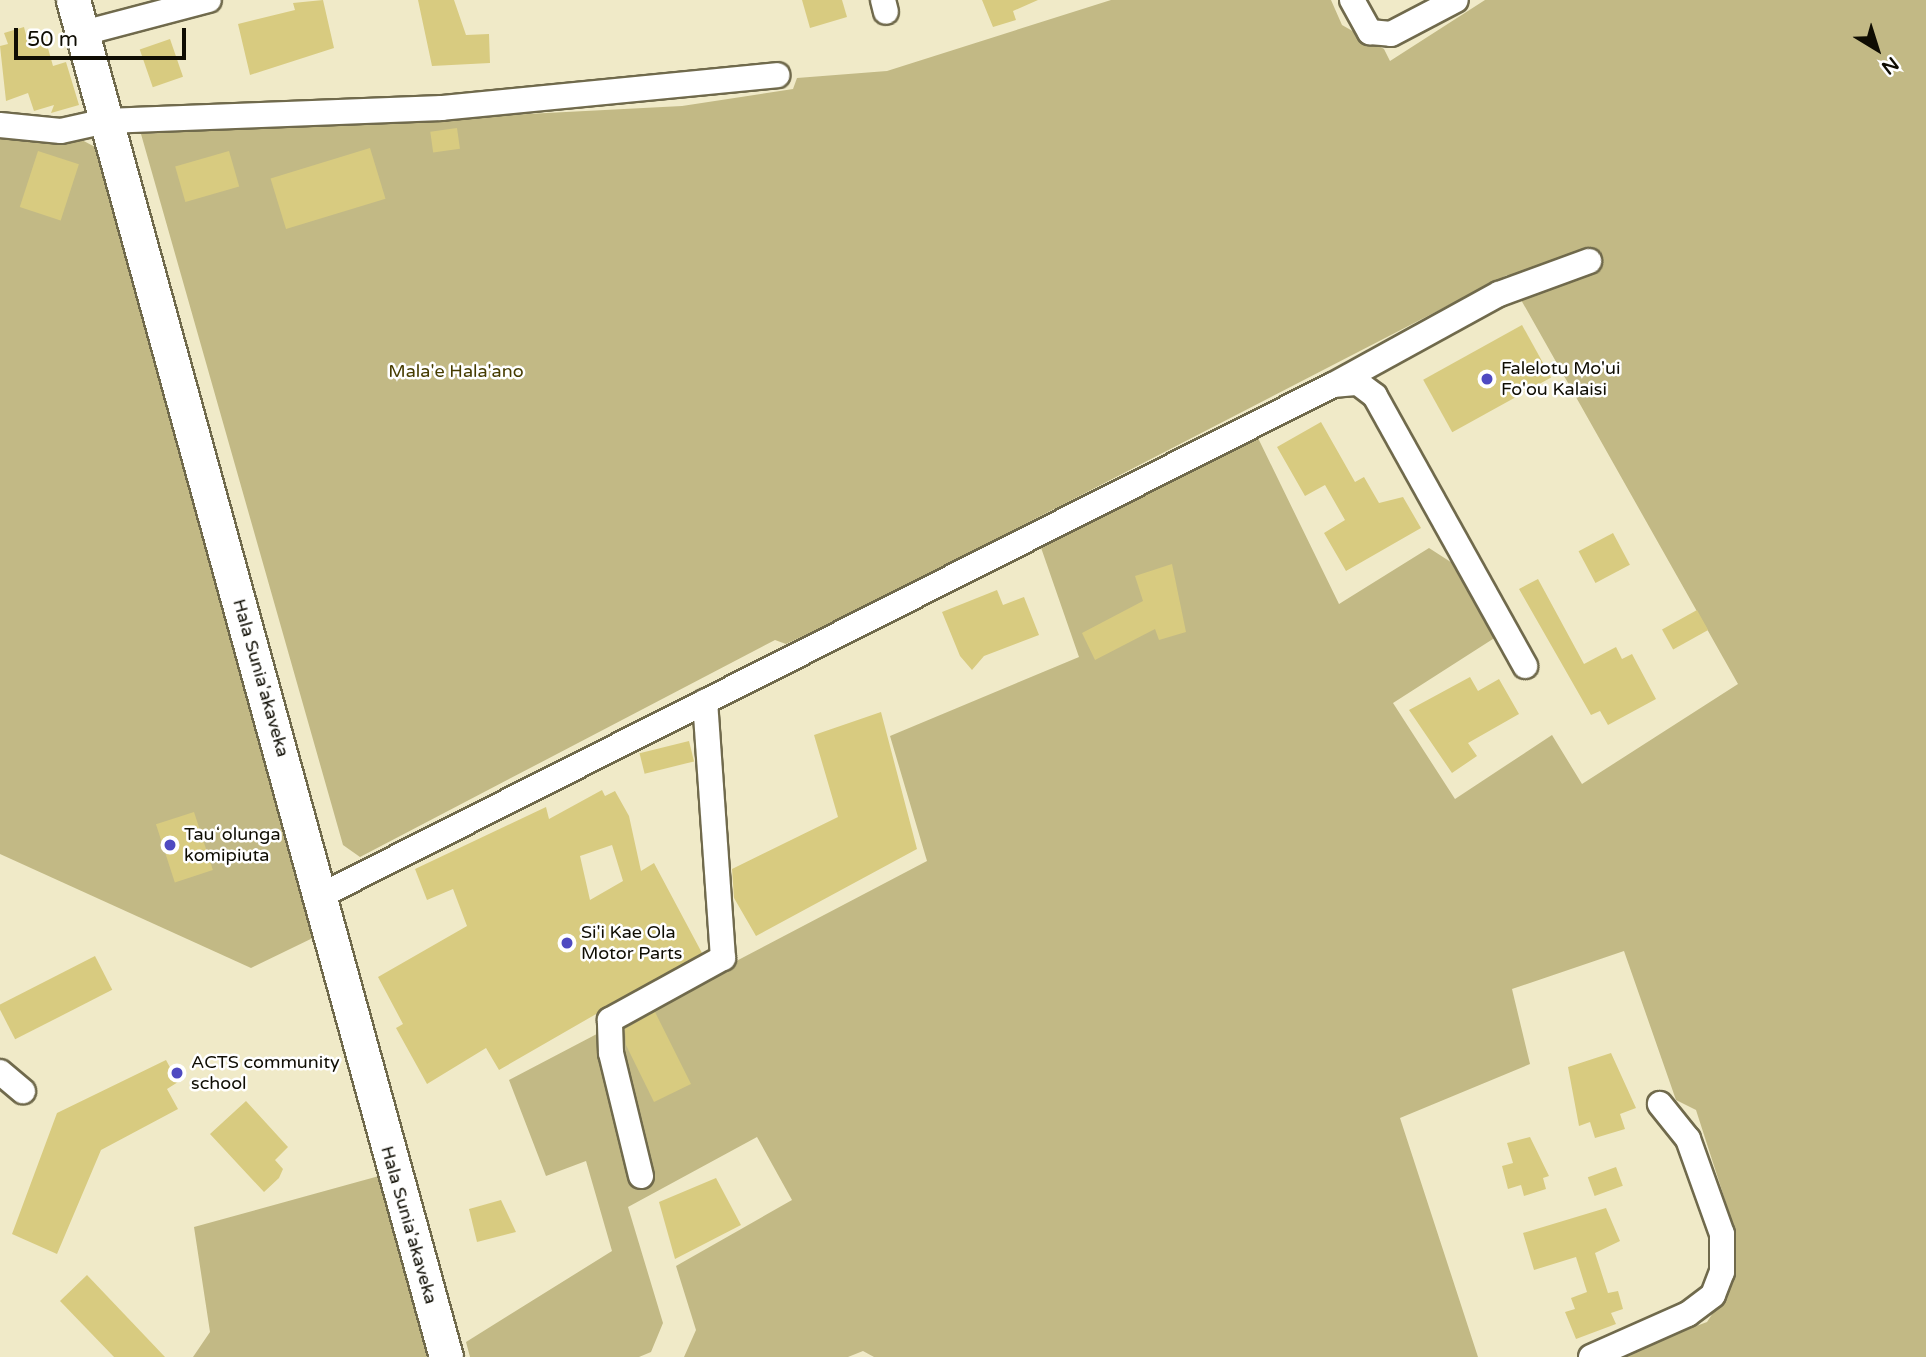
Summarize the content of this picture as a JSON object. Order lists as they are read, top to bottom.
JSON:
{
  "streets": {
    "street": ["Hala Sunia'akaveka"]
  },
  "parks": ["Mala'e Hala'ano"],
  "places": [
    "Falelotu Mo'ui Fo'ou Kalaisi",
    "Tauʻolunga komipiuta",
    "Si'i Kae Ola Motor Parts",
    "ACTS community school"
  ],
  "scale_bar": "50 m",
  "north": "bottom right"
}
